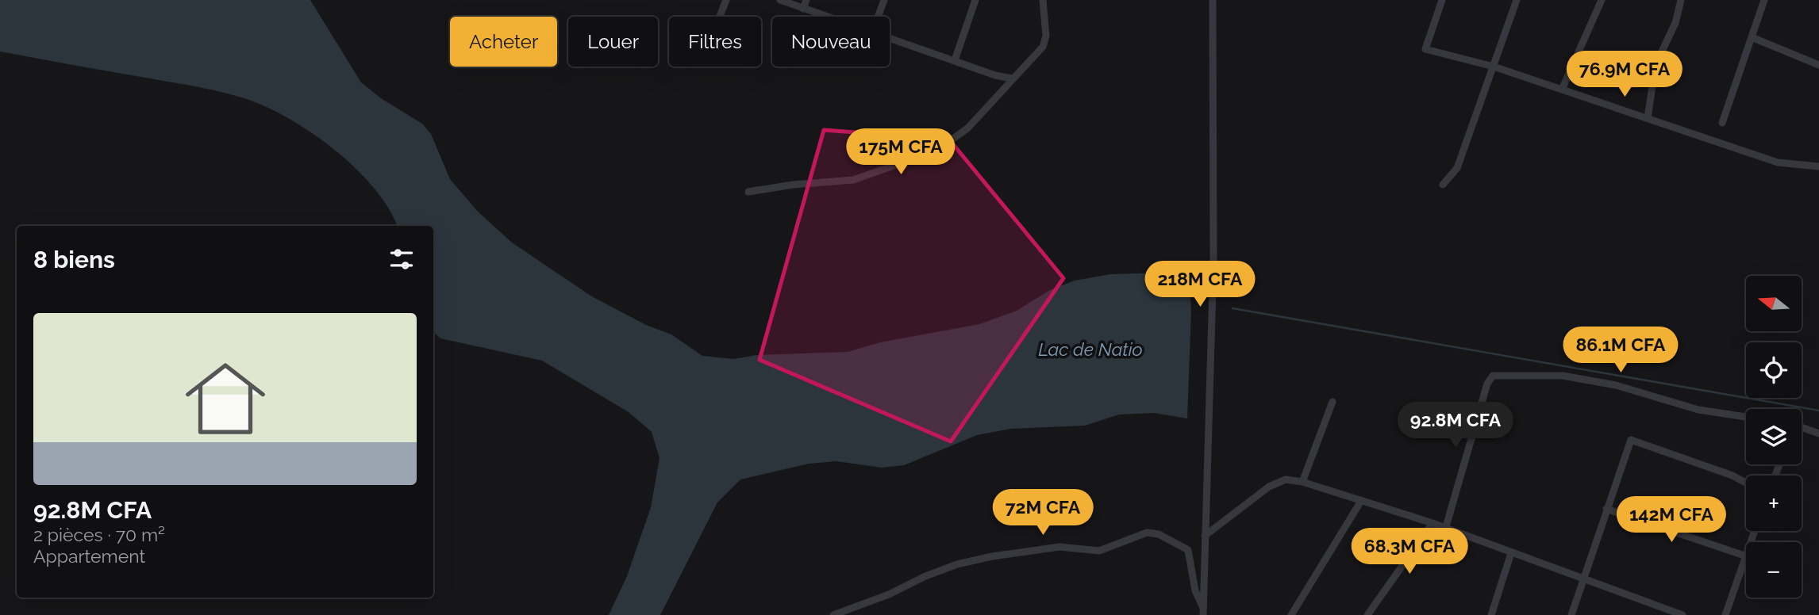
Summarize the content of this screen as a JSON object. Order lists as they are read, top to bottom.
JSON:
{
  "water": ["Lac de Natio"],
  "north": "left",
  "page": {
    "chip": [
      "Acheter",
      "Louer",
      "Filtres",
      "Nouveau"
    ],
    "price": [
      "76.9M CFA",
      "175M CFA",
      "218M CFA",
      "86.1M CFA",
      "92.8M CFA",
      "72M CFA",
      "142M CFA",
      "68.3M CFA"
    ],
    "heading": "8 biens",
    "map_buttons": ["+", "−"],
    "list": [
      {
        "name": "92.8M CFA",
        "note": "2 pièces · 70 m² · Appartement"
      }
    ]
  }
}
